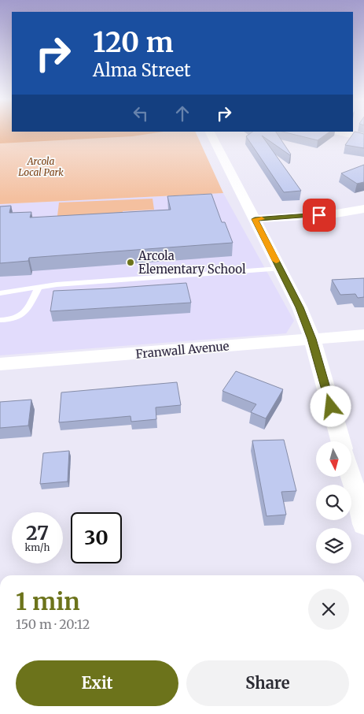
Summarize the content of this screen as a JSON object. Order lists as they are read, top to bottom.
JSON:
{
  "streets": {
    "street": ["Franwall Avenue"]
  },
  "parks": ["Arcola Local Park"],
  "places": ["Arcola Elementary School"],
  "north": "bottom",
  "page": {
    "turn": ["120 m", "Alma Street"],
    "speed": "27 km/h",
    "limit": "30",
    "heading": ["1 min", "150 m · 20:12"],
    "buttons": ["Exit", "Share"]
  }
}
